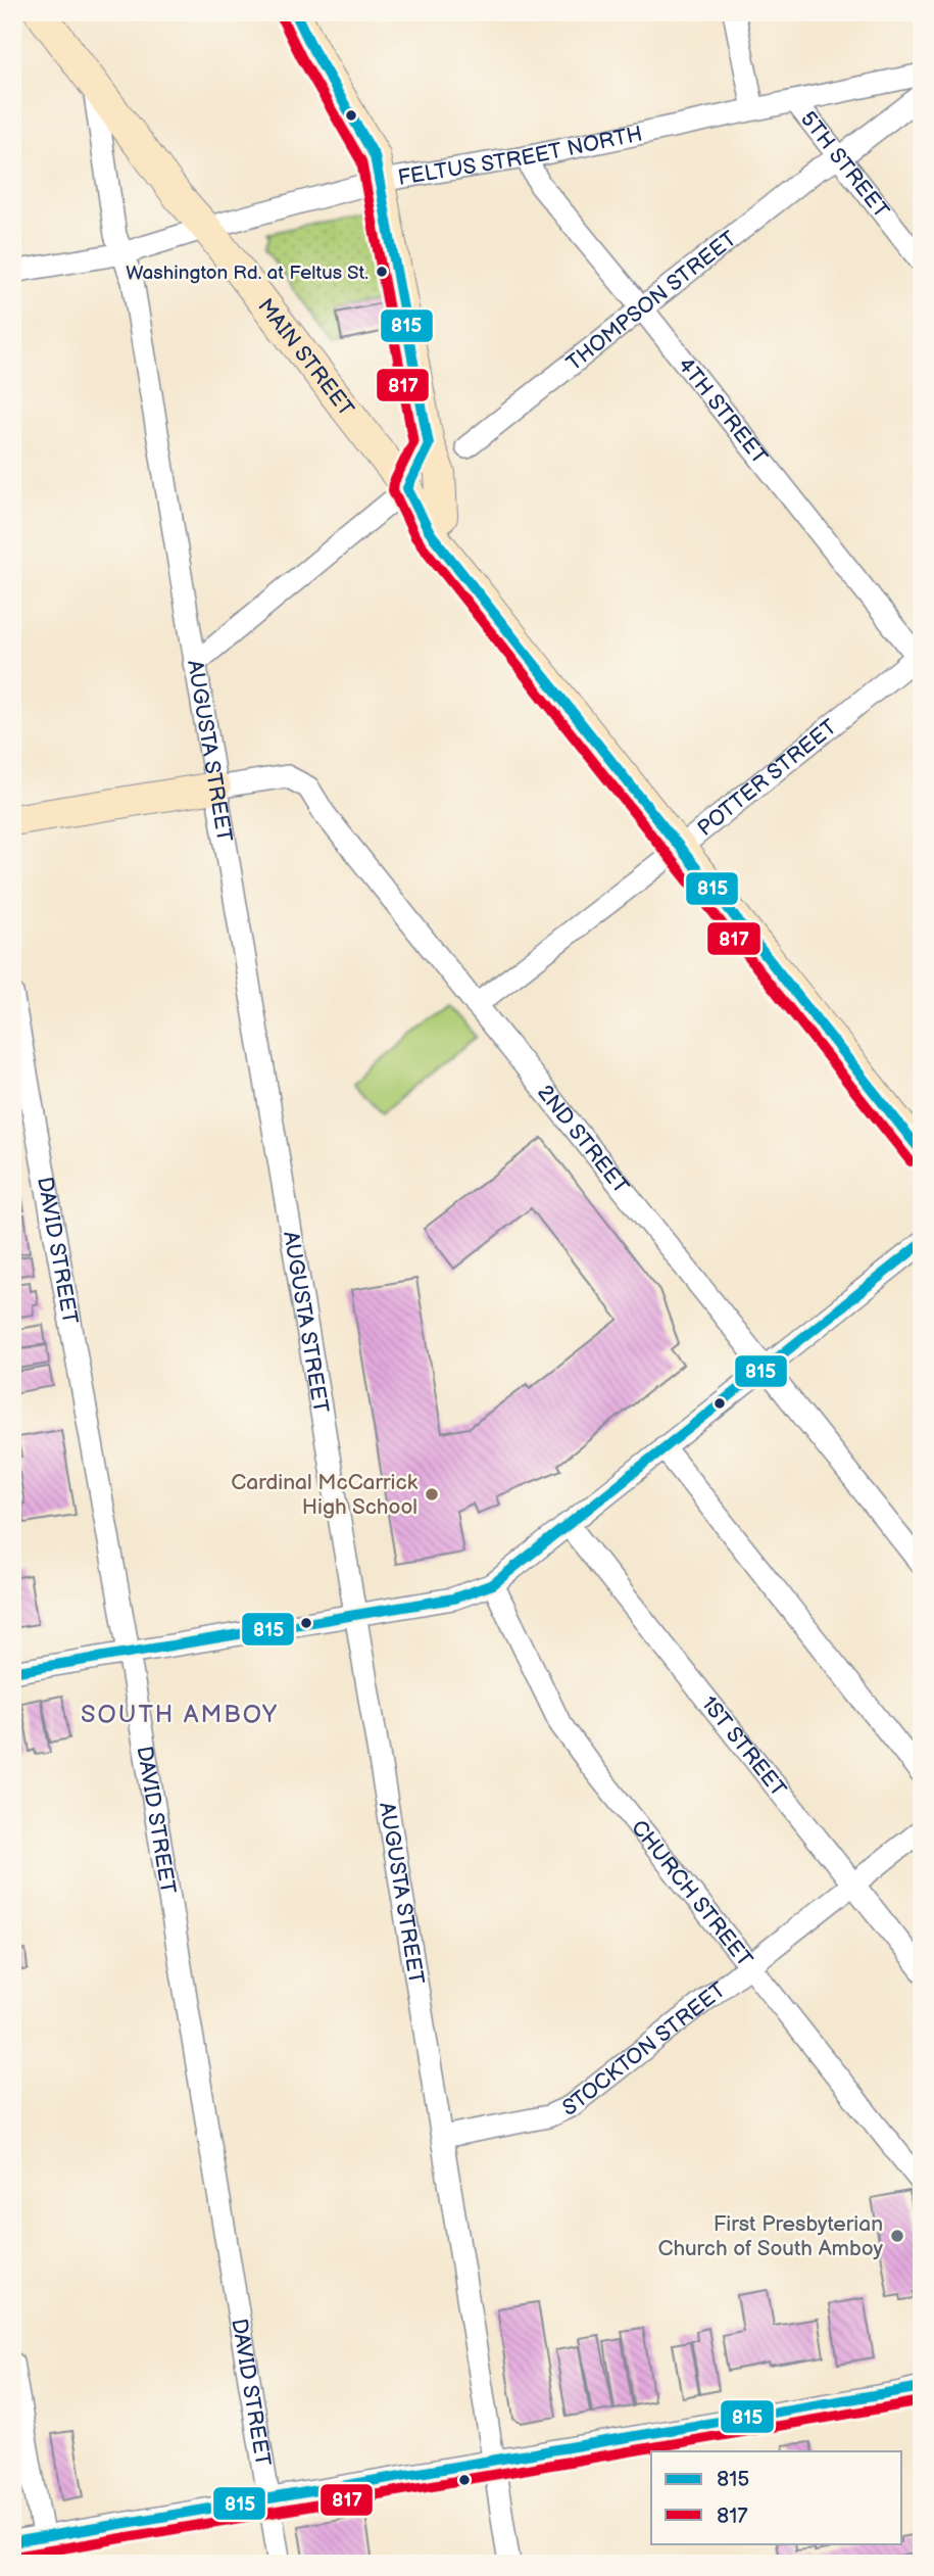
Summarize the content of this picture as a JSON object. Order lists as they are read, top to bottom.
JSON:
{
  "streets": {
    "main road": ["MAIN STREET"],
    "street": [
      "FELTUS STREET NORTH",
      "5TH STREET",
      "THOMPSON STREET",
      "4TH STREET",
      "AUGUSTA STREET",
      "POTTER STREET",
      "2ND STREET",
      "DAVID STREET",
      "1ST STREET",
      "CHURCH STREET",
      "STOCKTON STREET"
    ]
  },
  "crossings": [
    ["FELTUS STREET NORTH", "5TH STREET"],
    ["FELTUS STREET NORTH", "MAIN STREET"],
    ["FELTUS STREET NORTH", "4TH STREET"],
    ["FELTUS STREET NORTH", "AUGUSTA STREET"],
    ["5TH STREET", "THOMPSON STREET"],
    ["THOMPSON STREET", "4TH STREET"],
    ["MAIN STREET", "AUGUSTA STREET"],
    ["MAIN STREET", "POTTER STREET"],
    ["4TH STREET", "POTTER STREET"],
    ["AUGUSTA STREET", "2ND STREET"],
    ["AUGUSTA STREET", "STOCKTON STREET"],
    ["POTTER STREET", "2ND STREET"],
    ["1ST STREET", "STOCKTON STREET"],
    ["CHURCH STREET", "STOCKTON STREET"]
  ],
  "districts": ["SOUTH AMBOY"],
  "places": ["Washington Rd. at Feltus St.", "Cardinal McCarrick High School", "First Presbyterian Church of South Amboy"],
  "lines": ["transit line 815", "transit line 817"],
  "legend": ["815", "817"]
}
